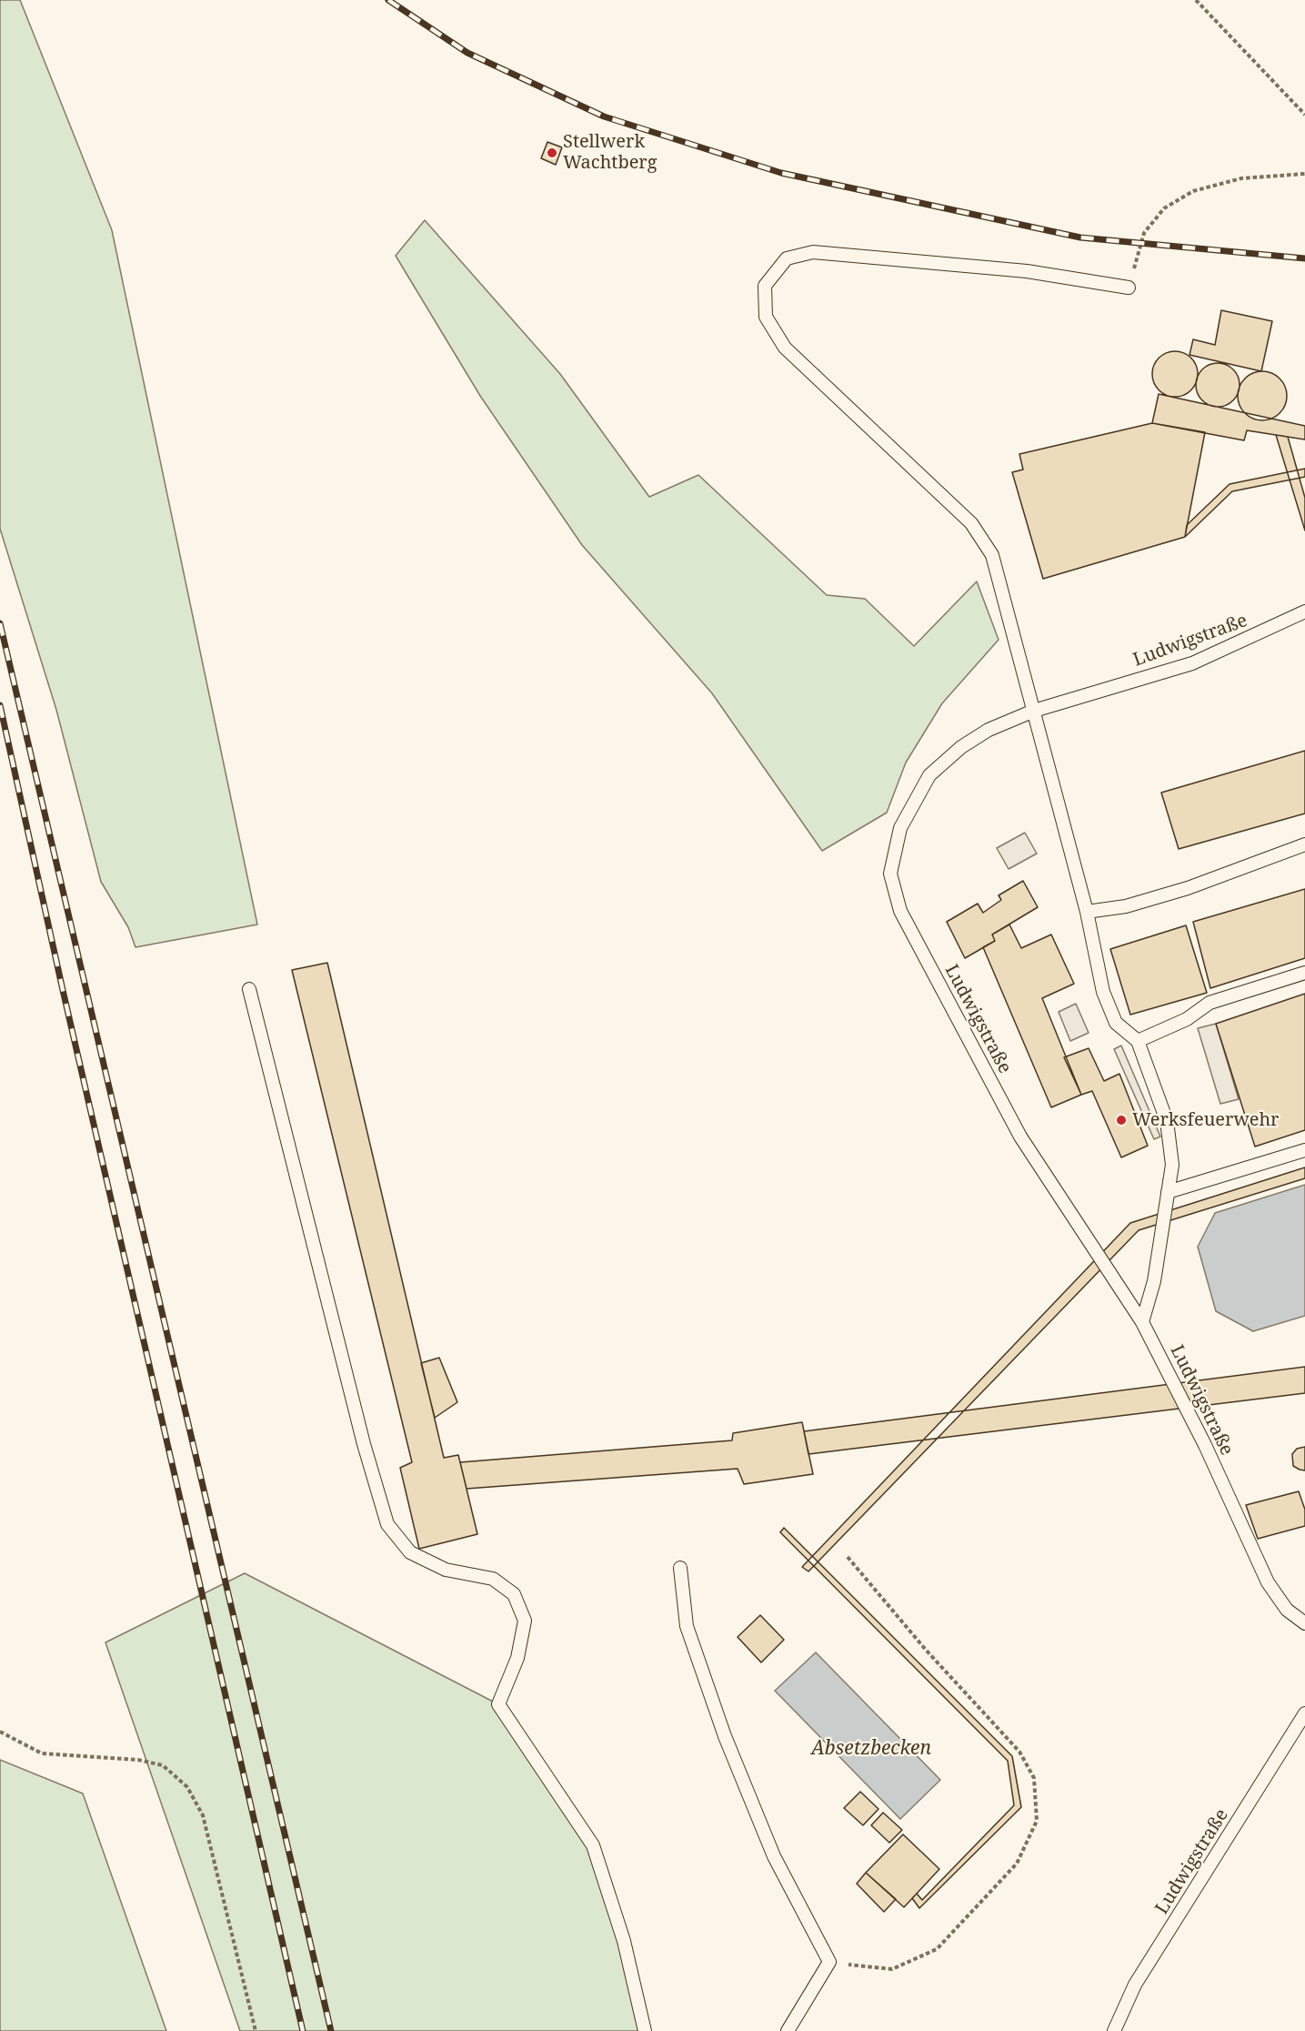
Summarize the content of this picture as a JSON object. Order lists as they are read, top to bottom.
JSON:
{
  "streets": {
    "lane": ["Ludwigstraße"]
  },
  "water": ["Absetzbecken"],
  "places": ["Stellwerk Wachtberg", "Werksfeuerwehr"]
}
